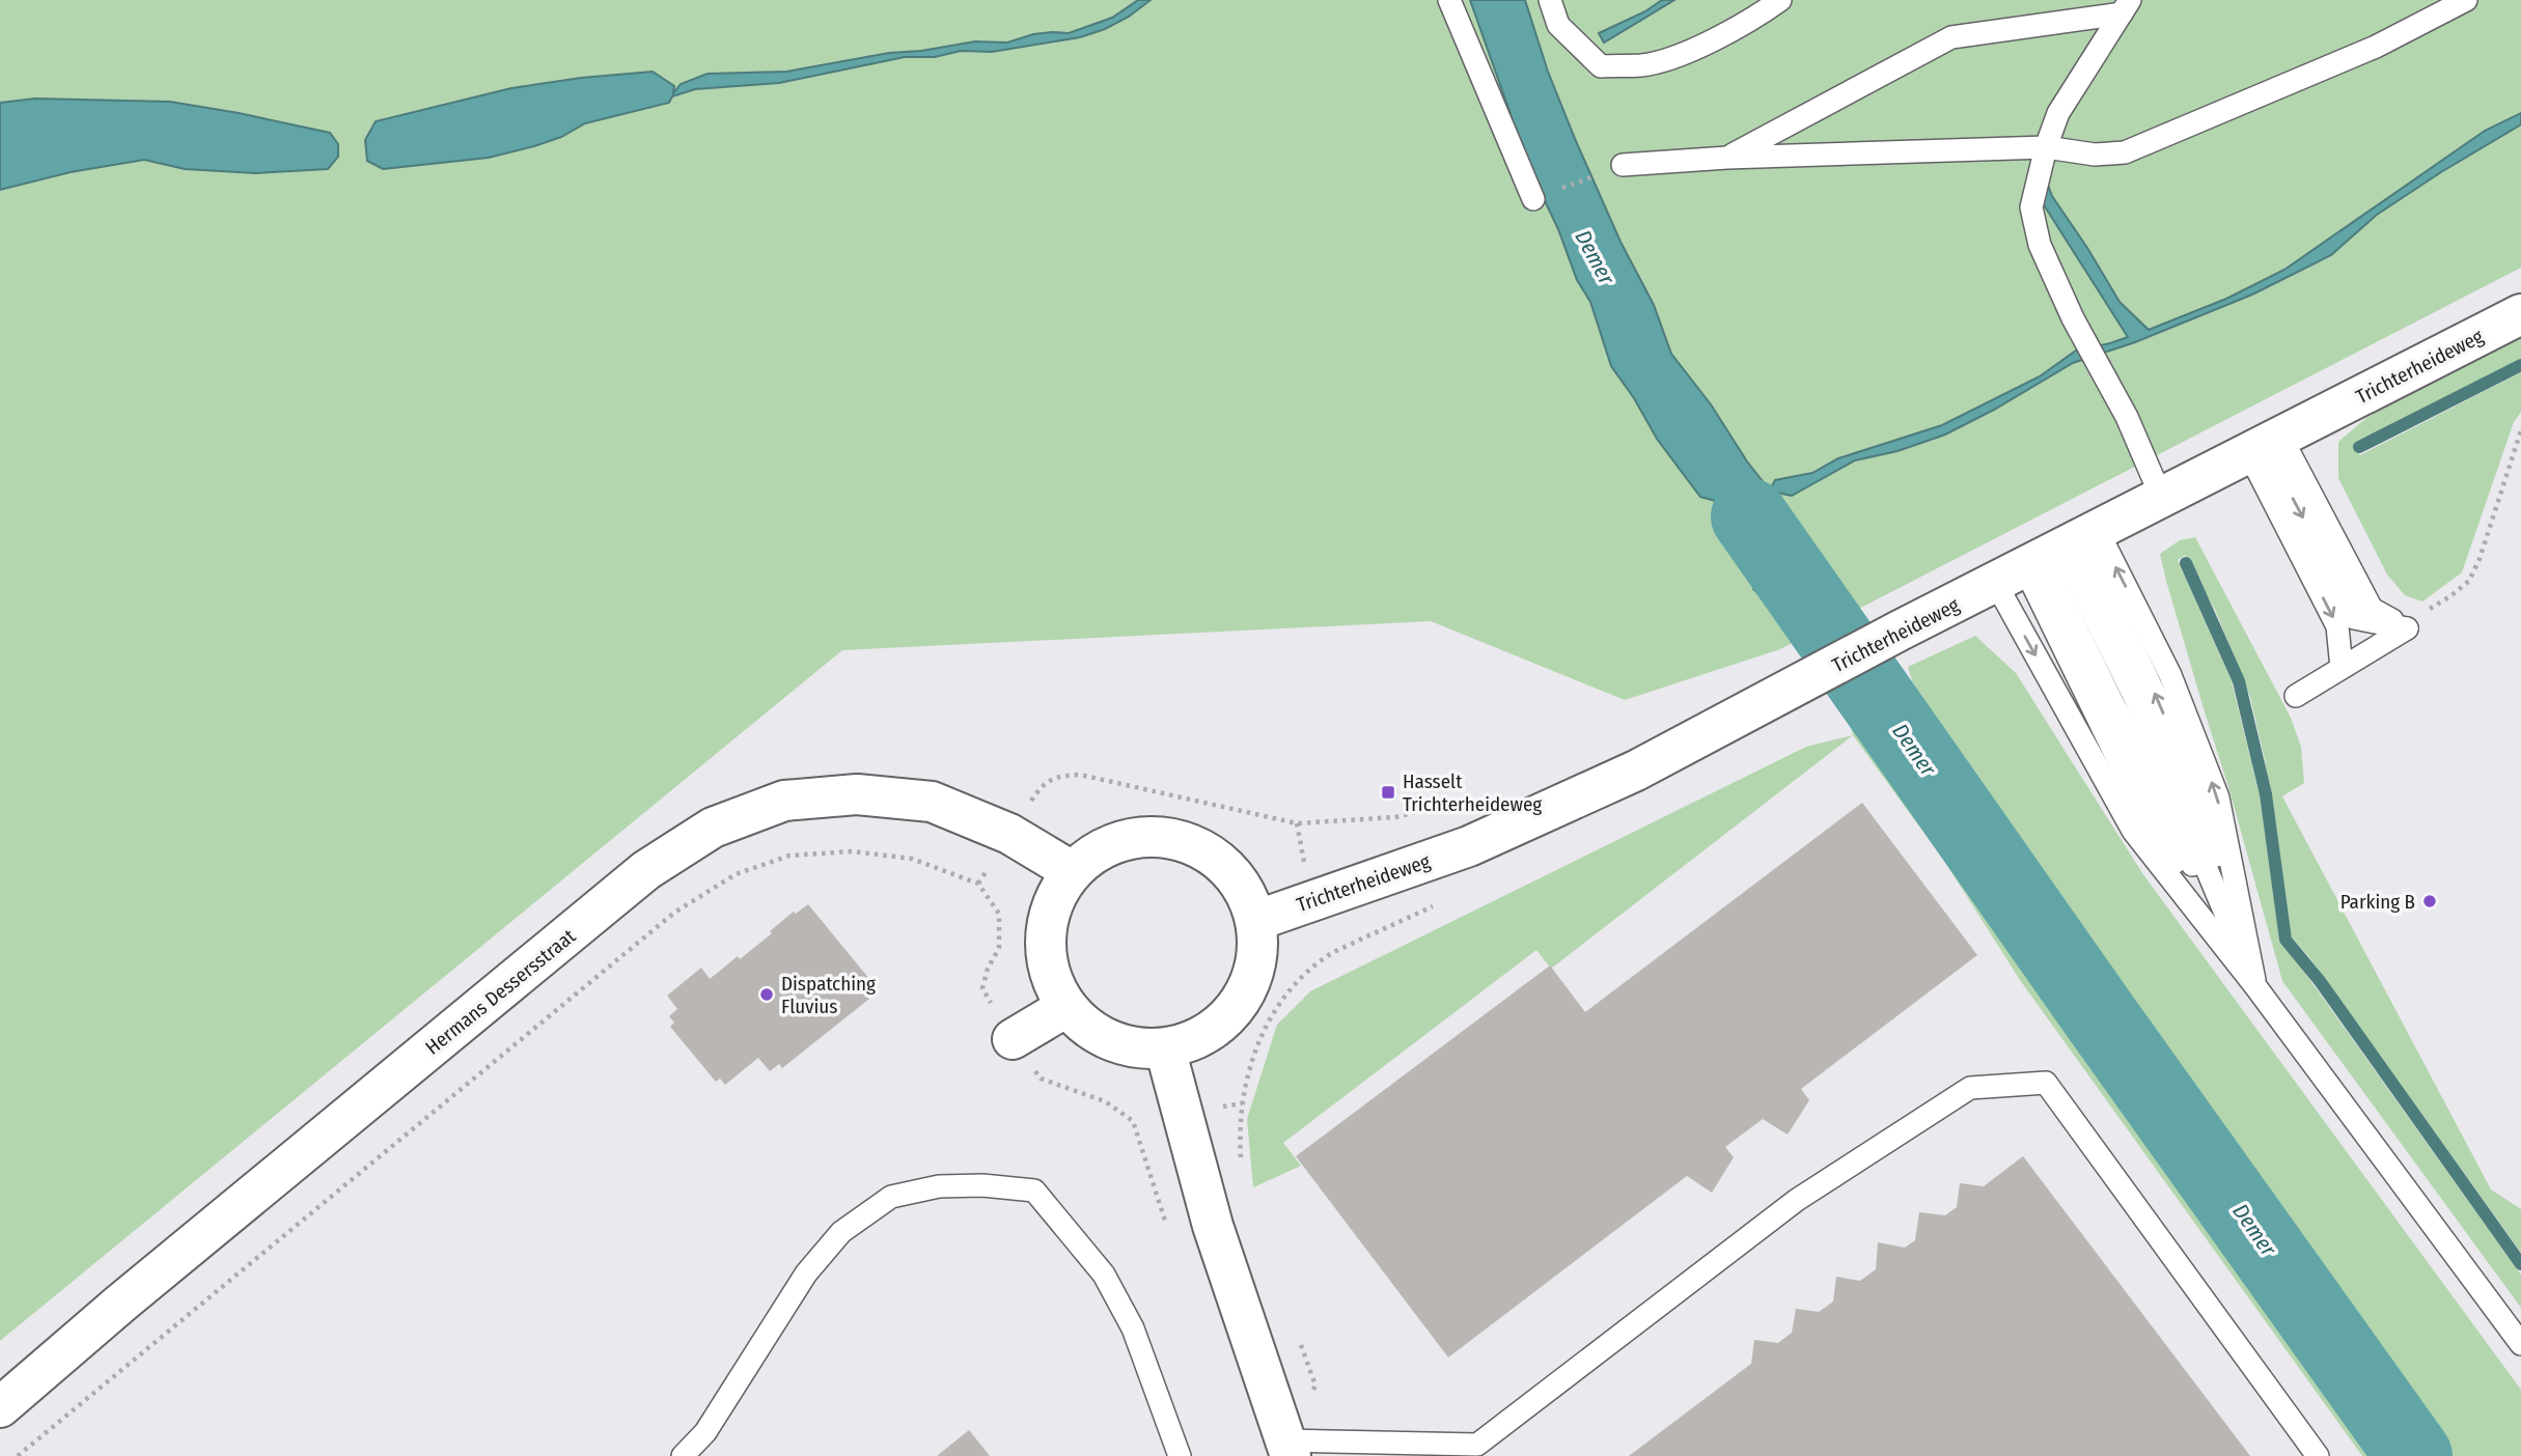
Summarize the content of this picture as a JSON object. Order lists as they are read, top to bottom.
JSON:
{
  "streets": {
    "street": ["Trichterheideweg", "Hermans Dessersstraat"]
  },
  "crossings": [
    ["Trichterheideweg", "Hermans Dessersstraat"]
  ],
  "water": ["Demer"],
  "places": {
    "transit": ["Hasselt Trichterheideweg"],
    "other": ["Parking B", "Dispatching Fluvius"]
  }
}
